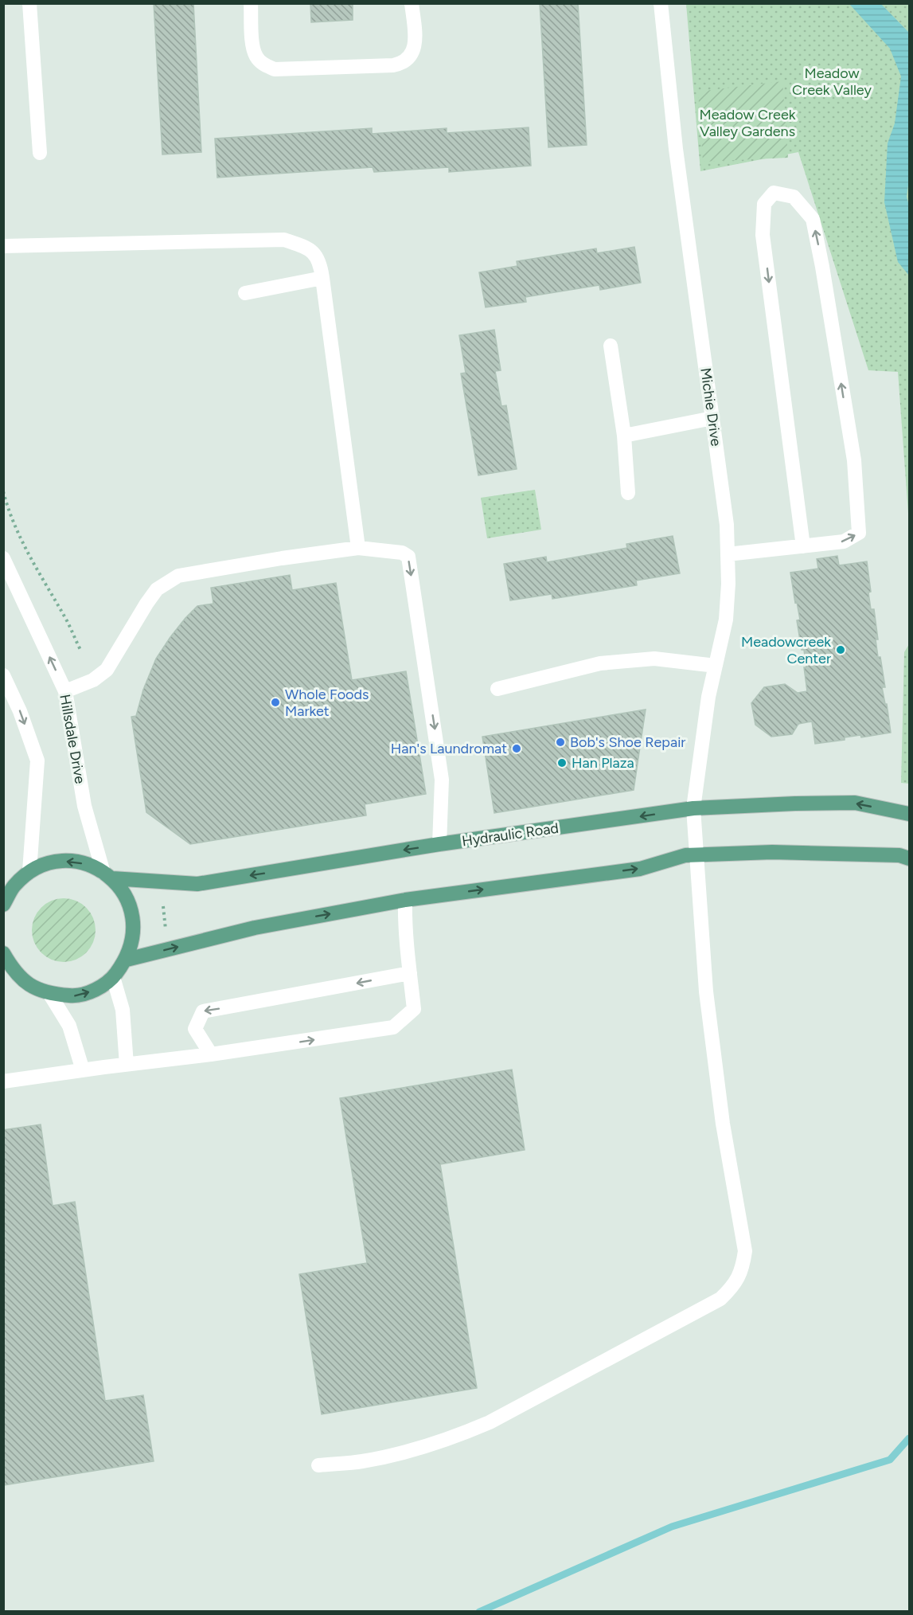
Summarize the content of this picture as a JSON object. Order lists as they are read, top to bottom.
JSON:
{
  "streets": {
    "main road": ["Hydraulic Road"],
    "street": ["Michie Drive", "Hillsdale Drive"]
  },
  "crossings": [
    ["Michie Drive", "Hydraulic Road"],
    ["Hillsdale Drive", "Hydraulic Road"]
  ],
  "one_way": ["Hillsdale Drive"],
  "parks": ["Meadow Creek Valley", "Meadow Creek Valley Gardens"],
  "places": [
    "Meadowcreek Center",
    "Whole Foods Market",
    "Bob's Shoe Repair",
    "Han's Laundromat",
    "Han Plaza"
  ]
}
